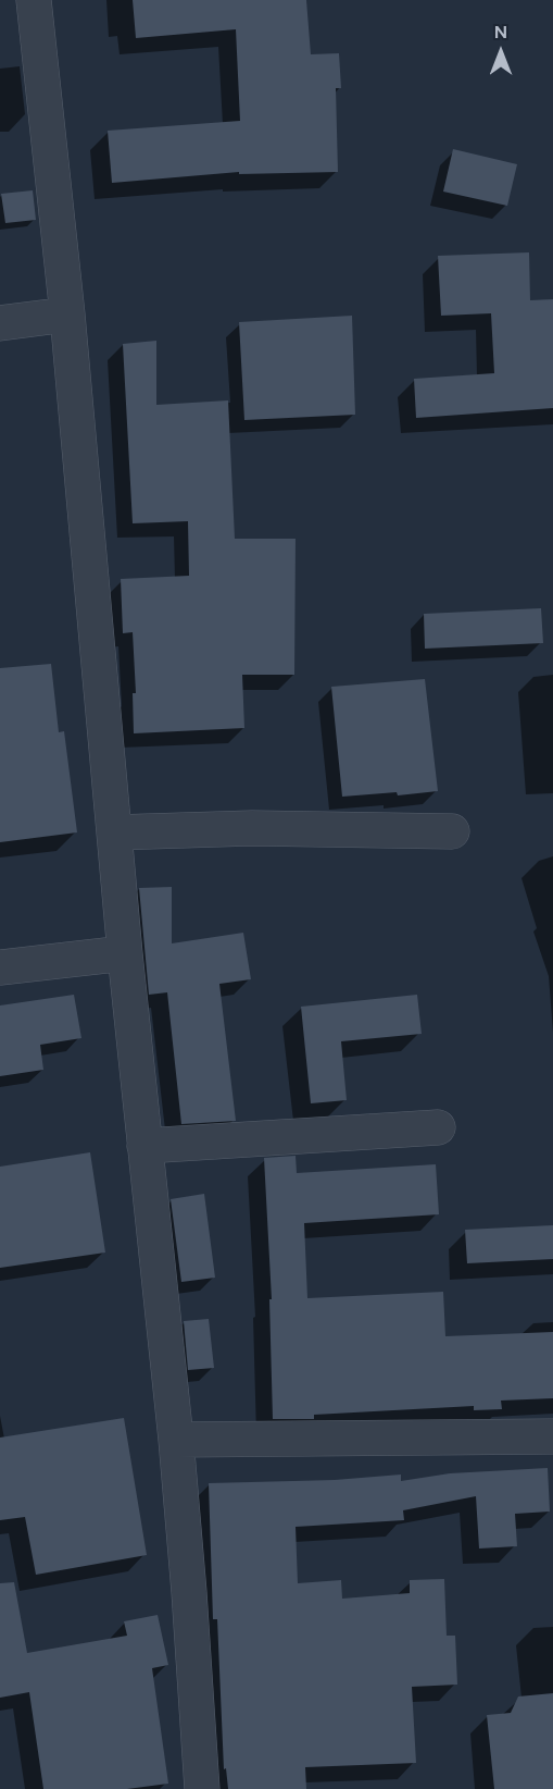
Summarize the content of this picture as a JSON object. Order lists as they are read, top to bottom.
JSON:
{
  "north": "top"
}
